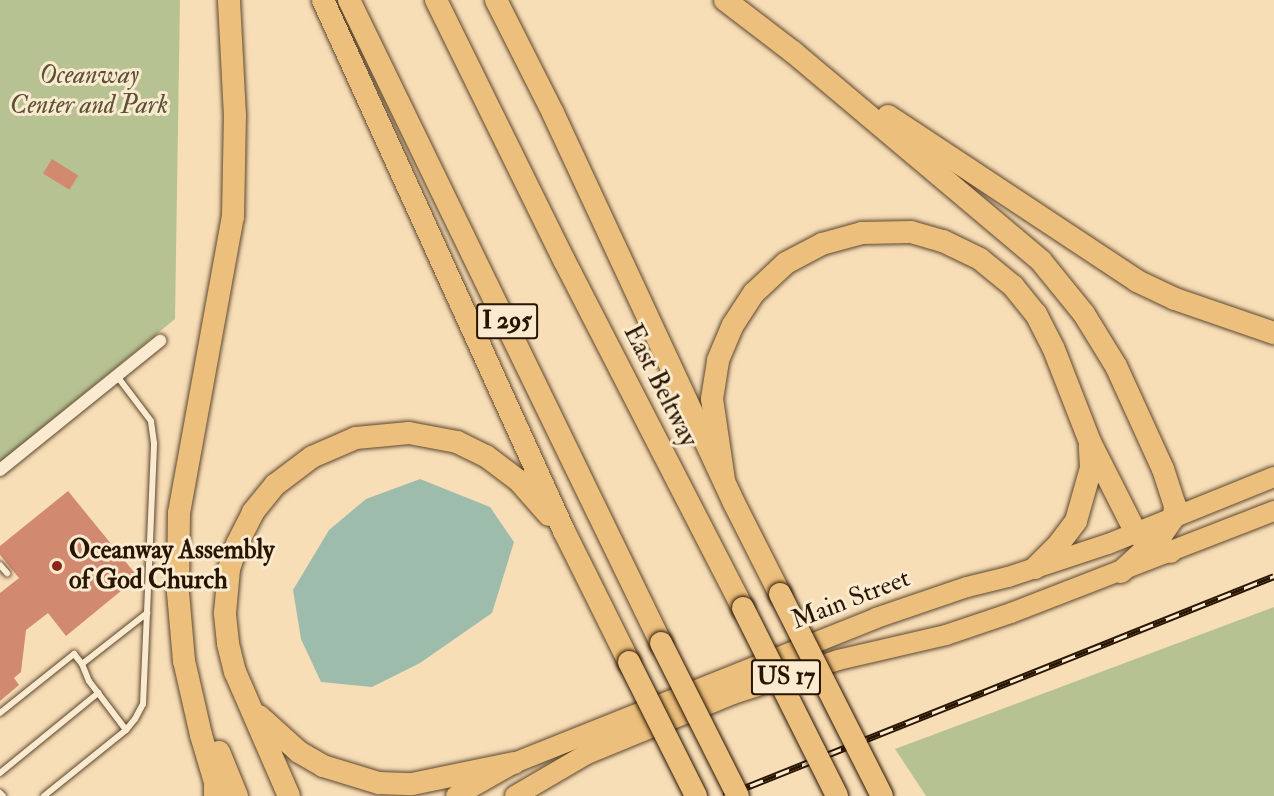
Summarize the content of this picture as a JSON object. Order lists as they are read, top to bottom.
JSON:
{
  "streets": {
    "highway": ["I 295", "East Beltway"],
    "main road": ["Main Street", "US 17"]
  },
  "parks": ["Oceanway Center and Park"],
  "places": ["Oceanway Assembly of God Church"]
}
